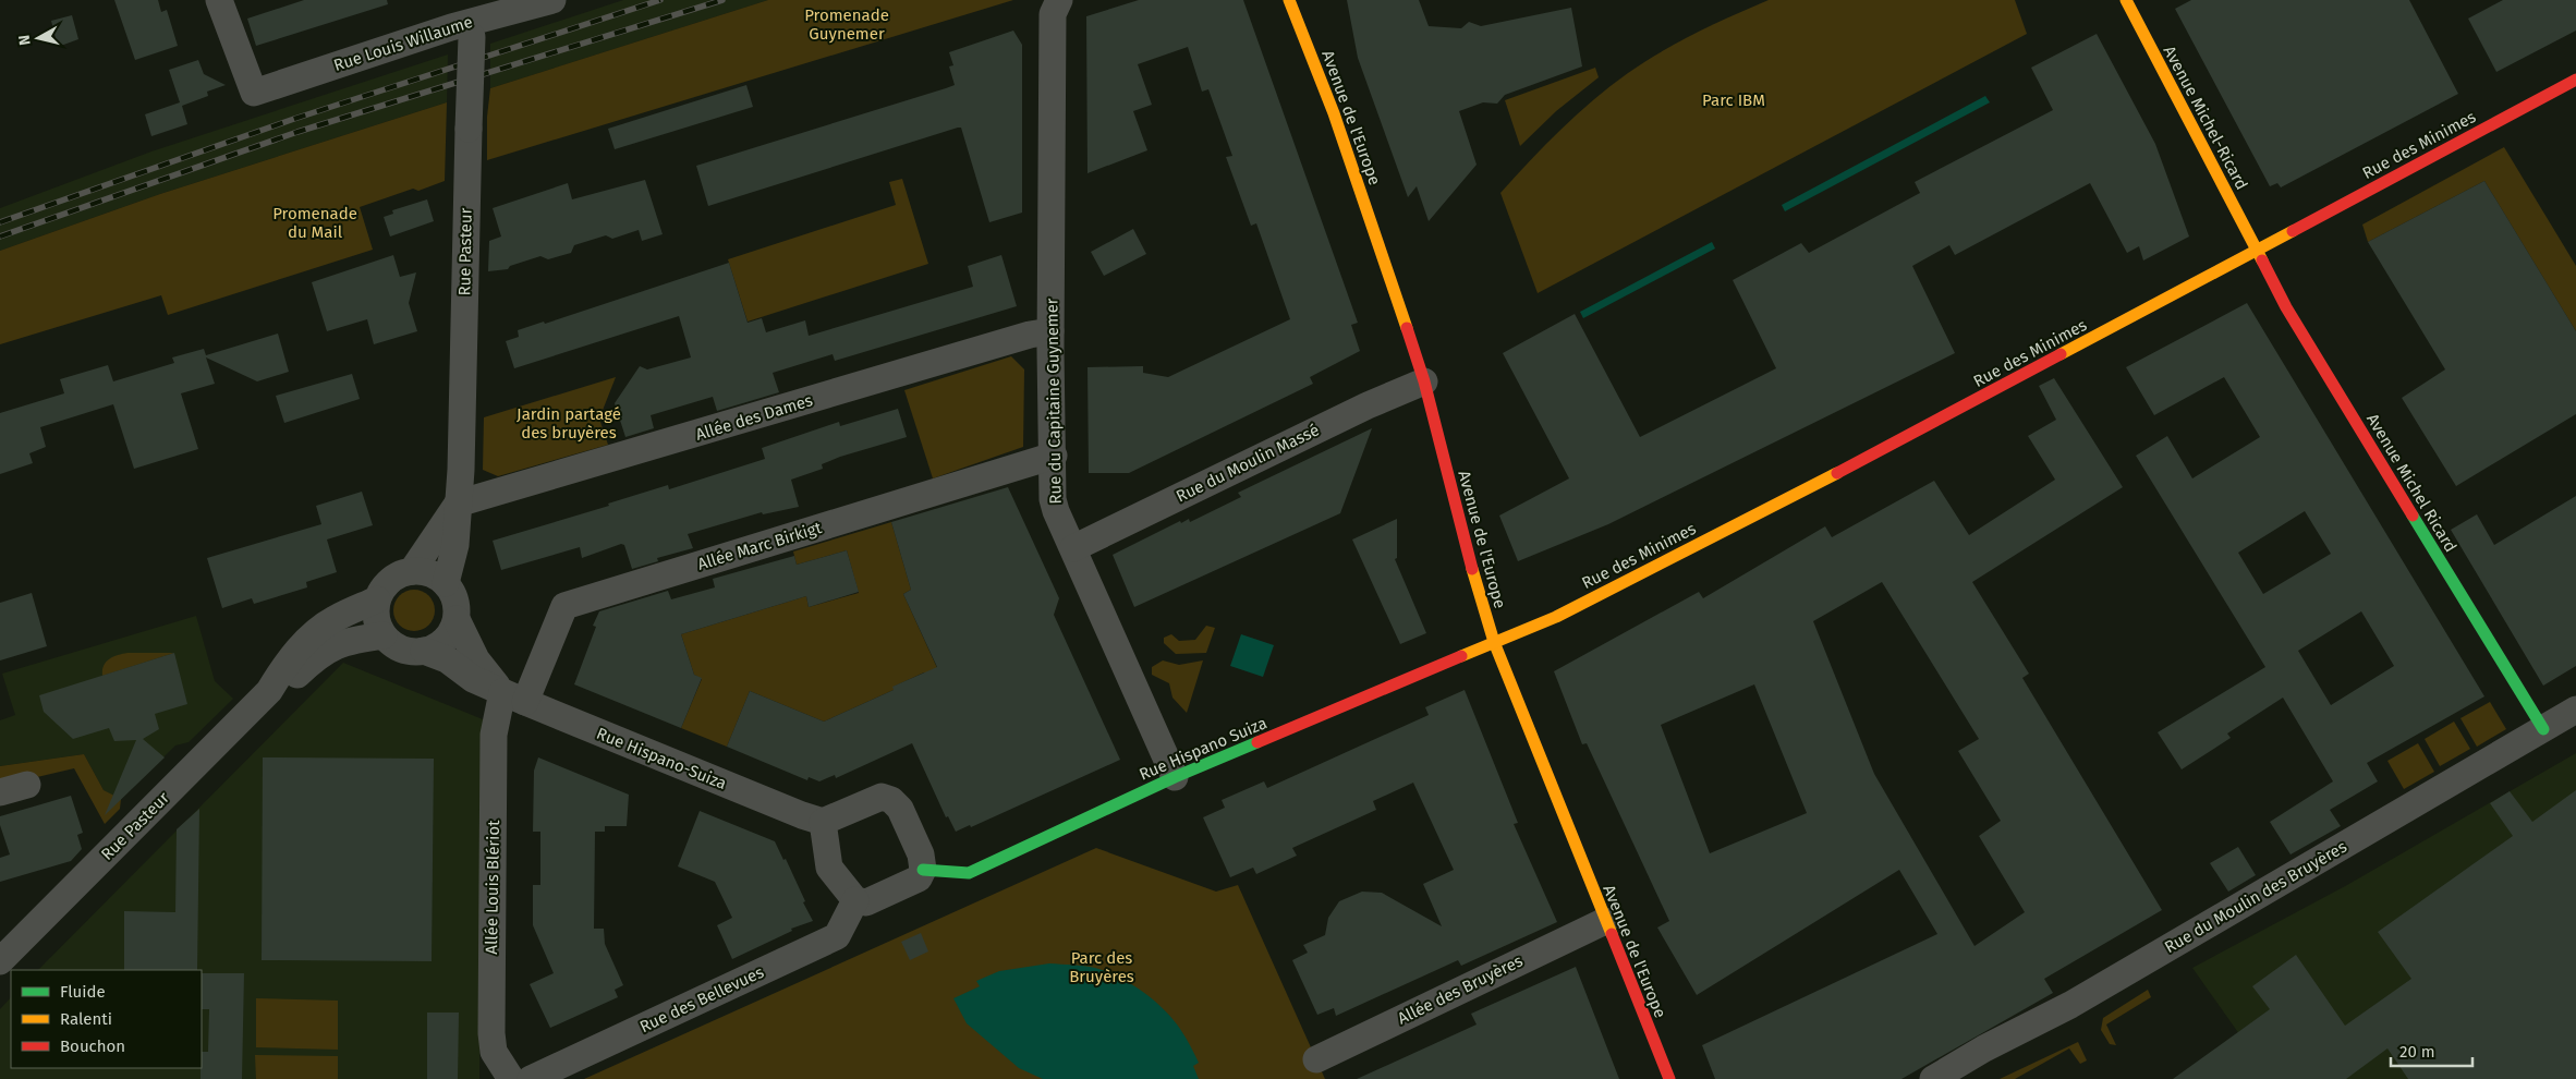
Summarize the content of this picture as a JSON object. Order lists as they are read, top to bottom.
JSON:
{
  "streets": {
    "street": [
      "Rue Louis Willaume",
      "Avenue de l'Europe",
      "Avenue Michel-Ricard",
      "Rue des Minimes",
      "Rue Pasteur",
      "Rue du Capitaine Guynemer",
      "Allée des Dames",
      "Rue du Moulin Massé",
      "Avenue Michel Ricard",
      "Allée Marc Birkigt",
      "Rue Hispano Suiza",
      "Rue Hispano-Suiza",
      "Allée Louis Blériot",
      "Rue du Moulin des Bruyères",
      "Allée des Bruyères",
      "Rue des Bellevues"
    ]
  },
  "crossings": [
    ["Rue Louis Willaume", "Rue Pasteur"],
    ["Avenue de l'Europe", "Rue des Minimes"],
    ["Avenue de l'Europe", "Rue du Moulin Massé"],
    ["Avenue de l'Europe", "Rue Hispano Suiza"],
    ["Avenue de l'Europe", "Allée des Bruyères"],
    ["Avenue Michel-Ricard", "Rue des Minimes"],
    ["Avenue Michel-Ricard", "Avenue Michel Ricard"],
    ["Rue des Minimes", "Avenue Michel Ricard"],
    ["Rue des Minimes", "Rue Hispano Suiza"],
    ["Rue Pasteur", "Allée des Dames"],
    ["Rue Pasteur", "Rue Hispano-Suiza"],
    ["Rue du Capitaine Guynemer", "Allée des Dames"],
    ["Rue du Capitaine Guynemer", "Rue du Moulin Massé"],
    ["Rue du Capitaine Guynemer", "Allée Marc Birkigt"],
    ["Rue du Capitaine Guynemer", "Rue Hispano Suiza"],
    ["Avenue Michel Ricard", "Rue du Moulin des Bruyères"],
    ["Allée Marc Birkigt", "Rue Hispano-Suiza"],
    ["Allée Marc Birkigt", "Allée Louis Blériot"],
    ["Rue Hispano Suiza", "Rue Hispano-Suiza"],
    ["Rue Hispano Suiza", "Rue des Bellevues"],
    ["Rue Hispano-Suiza", "Allée Louis Blériot"],
    ["Rue Hispano-Suiza", "Rue des Bellevues"]
  ],
  "parks": [
    "Promenade Guynemer",
    "Parc IBM",
    "Promenade du Mail",
    "Jardin partagé des bruyères",
    "Parc des Bruyères"
  ],
  "legend": ["Fluide", "Ralenti", "Bouchon"],
  "scale_bar": "20 m",
  "north": "left"
}
